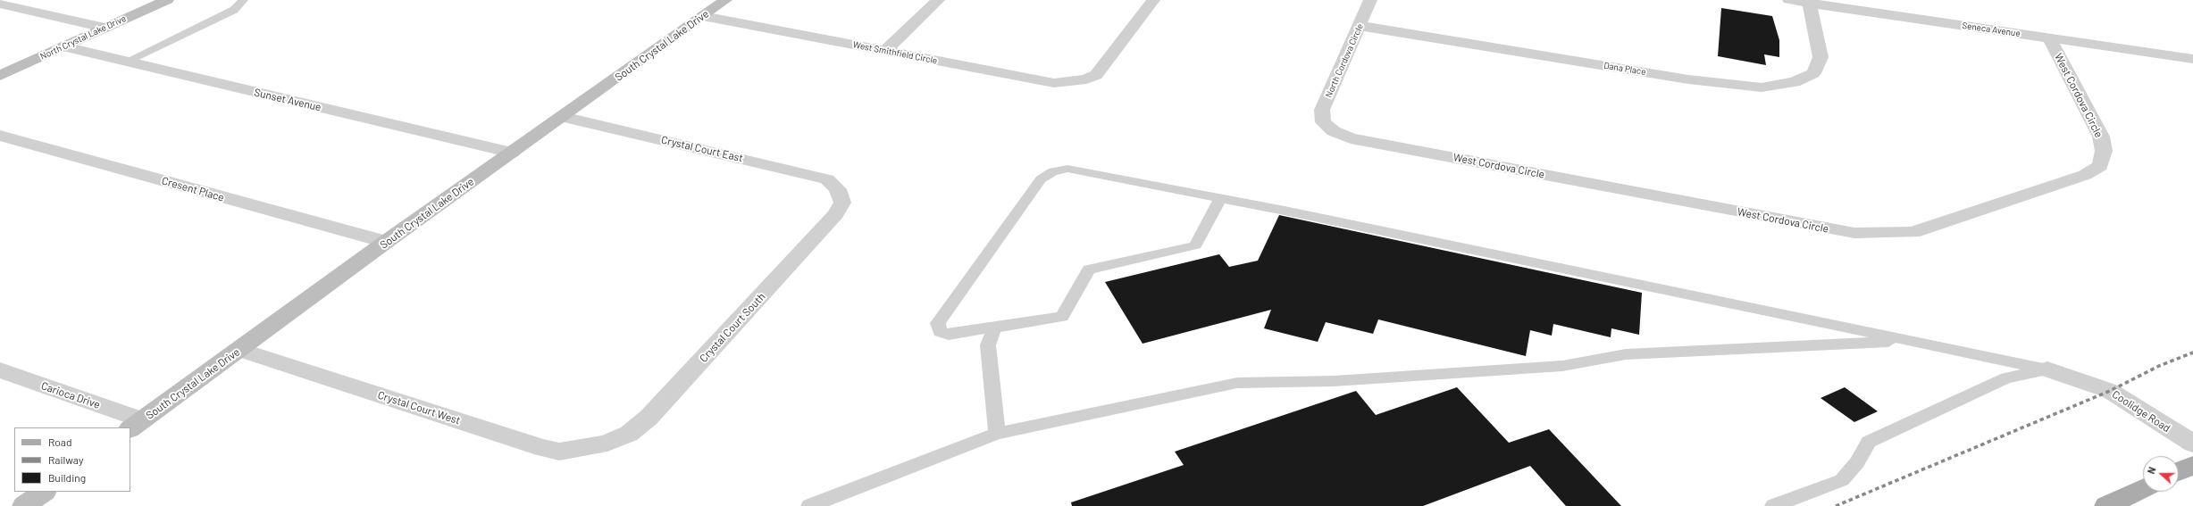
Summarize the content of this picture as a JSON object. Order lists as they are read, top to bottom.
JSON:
{
  "streets": {
    "street": [
      "Seneca Avenue",
      "North Crystal Lake Drive",
      "South Crystal Lake Drive",
      "West Smithfield Circle",
      "North Cordova Circle",
      "Dana Place",
      "West Cordova Circle",
      "Sunset Avenue",
      "Crystal Court East",
      "Cresent Place",
      "Crystal Court South",
      "Carioca Drive",
      "Crystal Court West",
      "Coolidge Road"
    ]
  },
  "crossings": [
    ["Seneca Avenue", "Dana Place"],
    ["Seneca Avenue", "West Cordova Circle"],
    ["North Crystal Lake Drive", "Sunset Avenue"],
    ["South Crystal Lake Drive", "West Smithfield Circle"],
    ["South Crystal Lake Drive", "Sunset Avenue"],
    ["South Crystal Lake Drive", "Crystal Court East"],
    ["South Crystal Lake Drive", "Cresent Place"],
    ["South Crystal Lake Drive", "Carioca Drive"],
    ["South Crystal Lake Drive", "Crystal Court West"],
    ["North Cordova Circle", "Dana Place"],
    ["North Cordova Circle", "West Cordova Circle"],
    ["Crystal Court East", "Crystal Court South"],
    ["Crystal Court South", "Crystal Court West"]
  ],
  "legend": ["Road", "Railway", "Building"],
  "north": "left"
}
